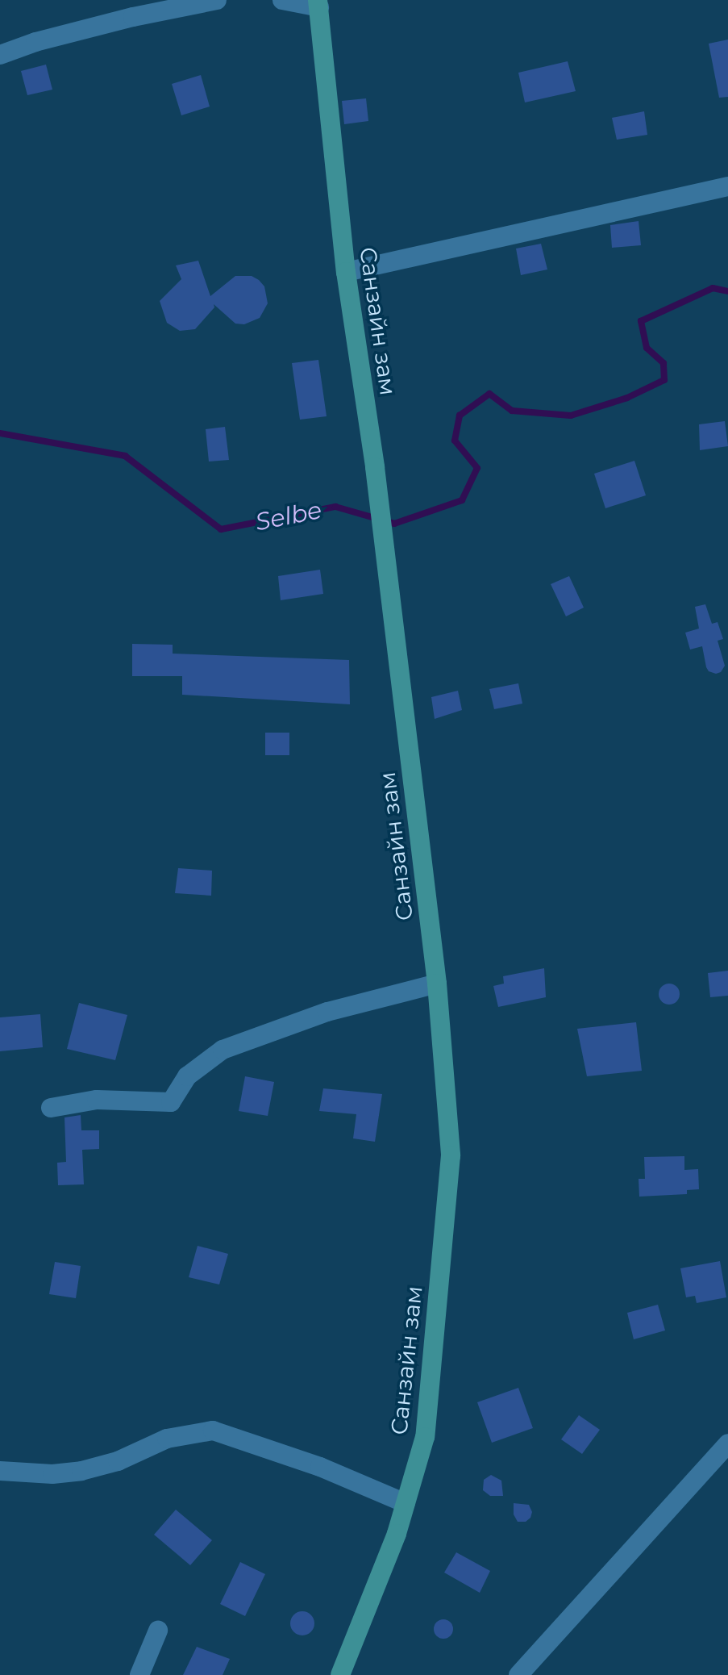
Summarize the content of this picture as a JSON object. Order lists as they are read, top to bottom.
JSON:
{
  "streets": {
    "main road": ["Санзайн зам"]
  },
  "water": ["Selbe"]
}
